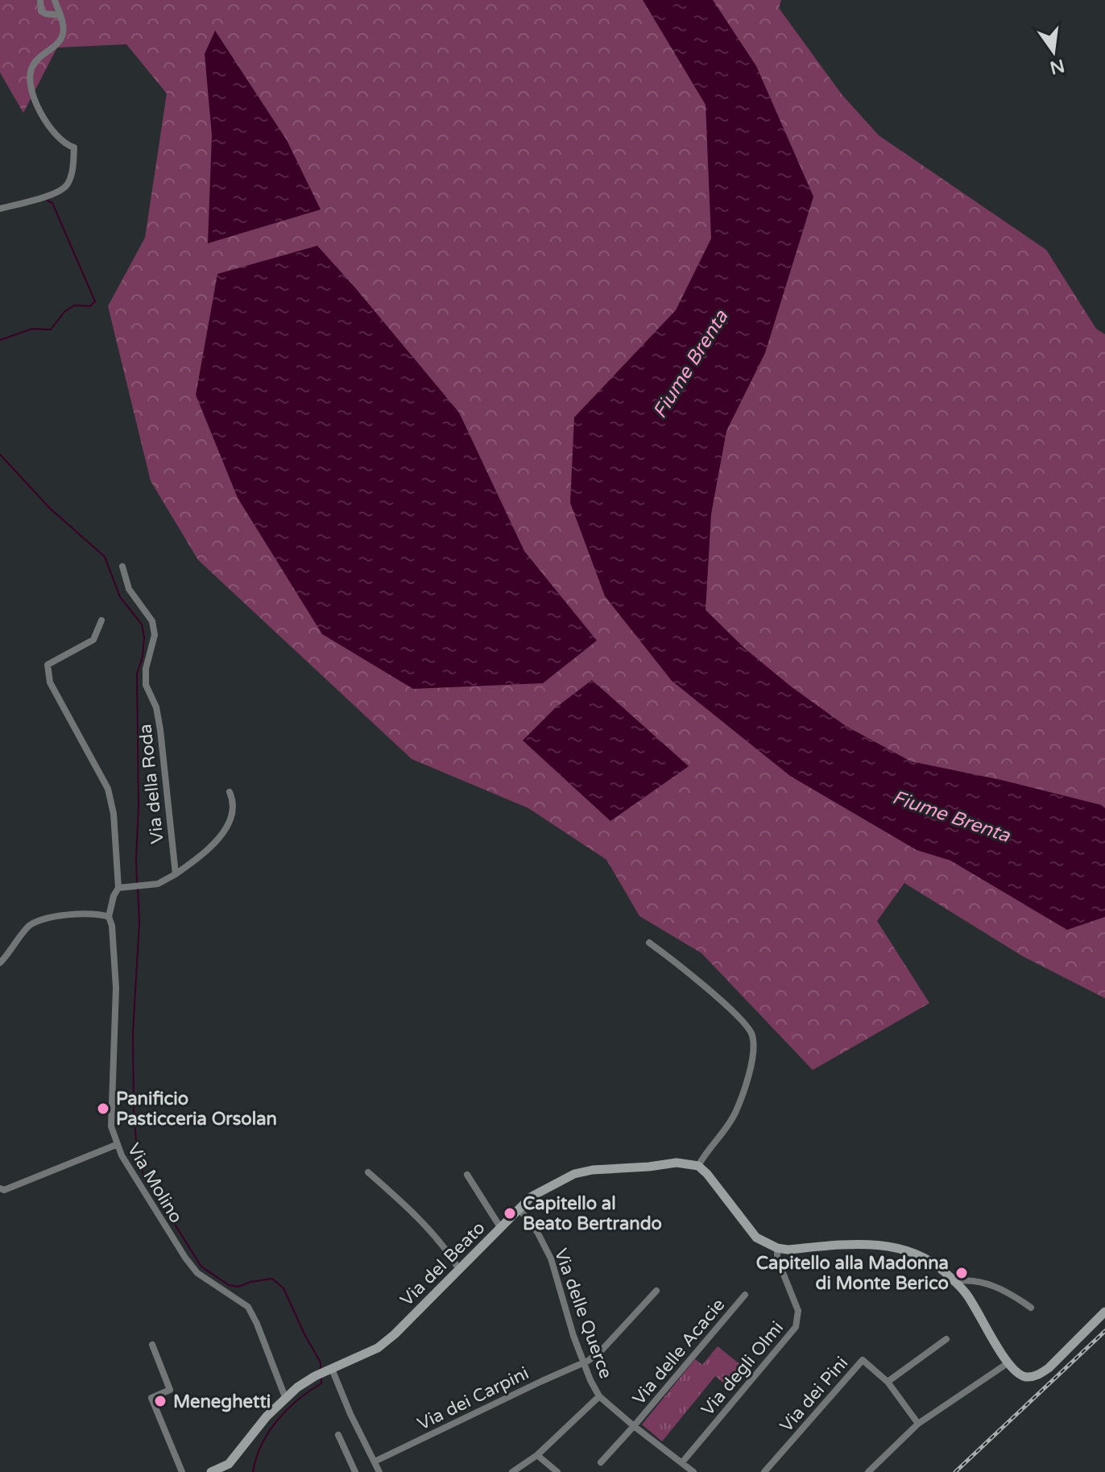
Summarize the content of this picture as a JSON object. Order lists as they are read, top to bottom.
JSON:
{
  "streets": {
    "street": [
      "Via della Roda",
      "Via Molino",
      "Via del Beato",
      "Via delle Querce",
      "Via delle Acacie",
      "Via degli Olmi",
      "Via dei Pini",
      "Via dei Carpini"
    ]
  },
  "crossings": [
    ["Via Molino", "Via del Beato"],
    ["Via del Beato", "Via delle Querce"],
    ["Via delle Querce", "Via dei Carpini"]
  ],
  "water": ["Fiume Brenta"],
  "places": [
    "Panificio Pasticceria Orsolan",
    "Capitello al Beato Bertrando",
    "Capitello alla Madonna di Monte Berico",
    "Meneghetti"
  ],
  "north": "bottom"
}
